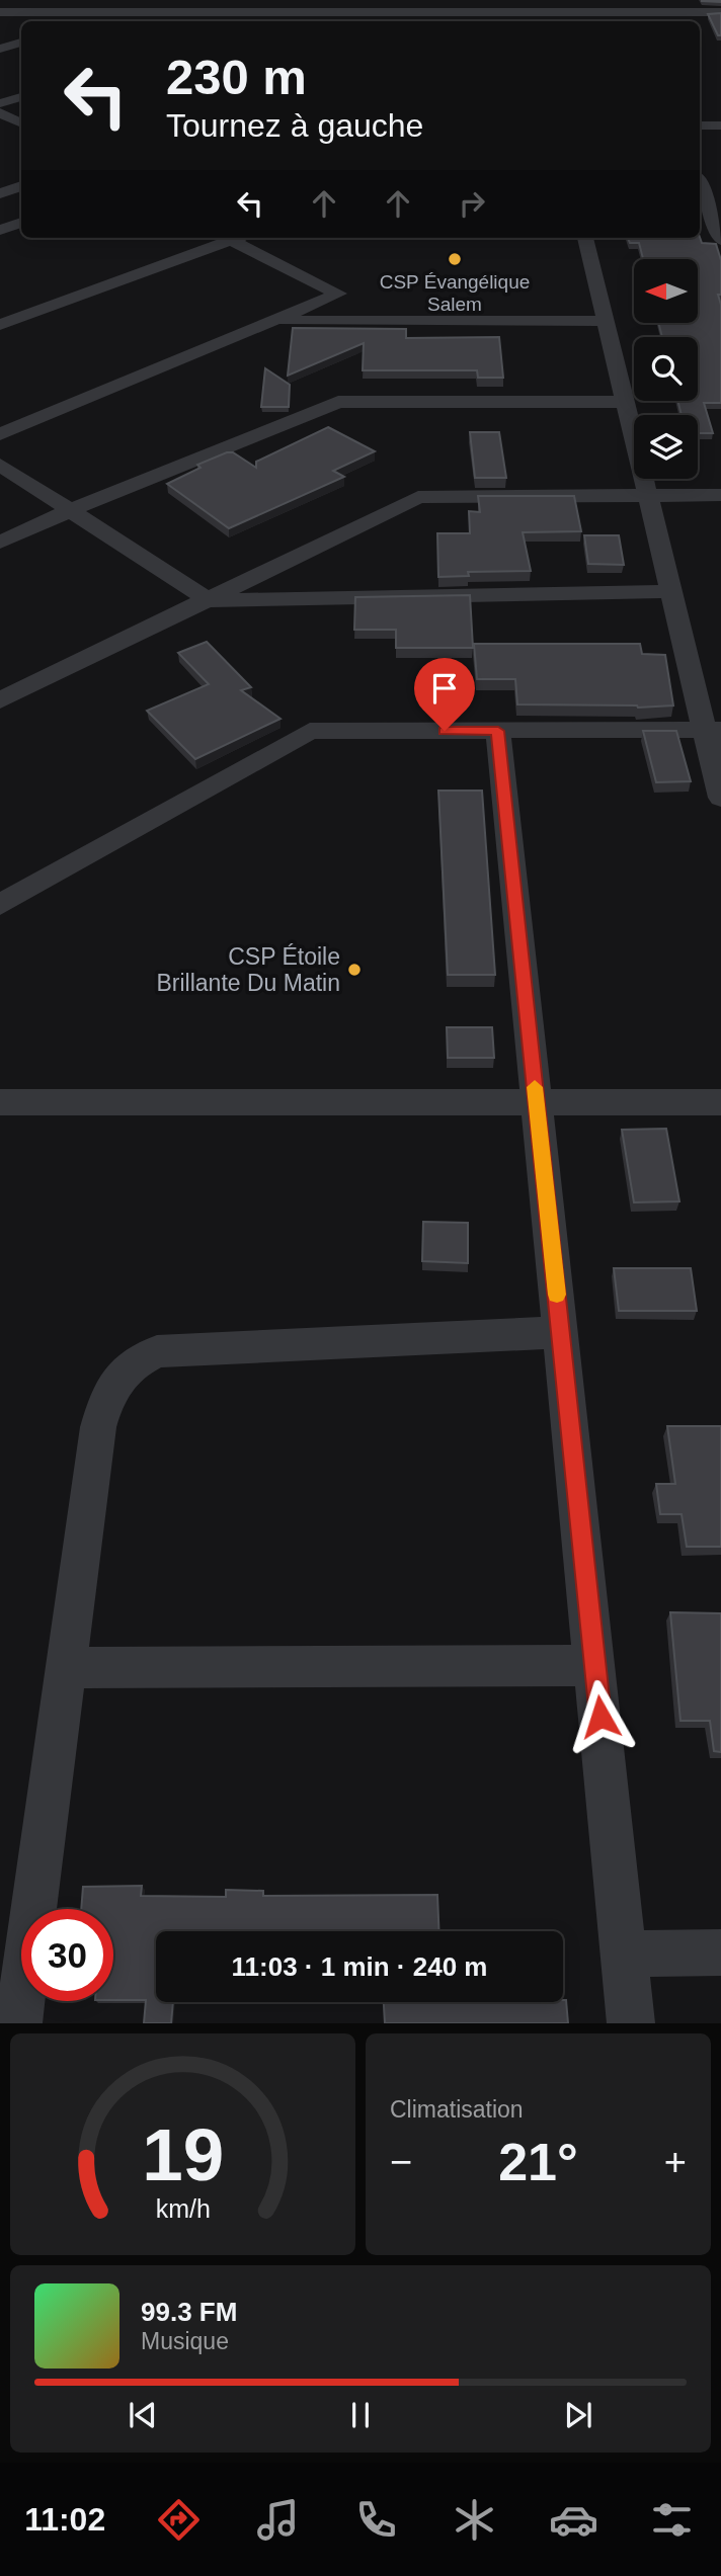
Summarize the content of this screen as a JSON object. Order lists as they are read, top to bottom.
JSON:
{
  "places": ["CSP Évangélique Salem", "CSP Étoile Brillante Du Matin"],
  "north": "left",
  "page": {
    "turn": ["230 m", "Tournez à gauche"],
    "limit": "30",
    "trip": "11:03 · 1 min · 240 m",
    "tile": "Climatisation",
    "heat": ["−", "21°", "+"],
    "song": ["99.3 FM", "Musique"],
    "tabs": "11:02",
    "gauge": ["19", "km/h"]
  }
}
